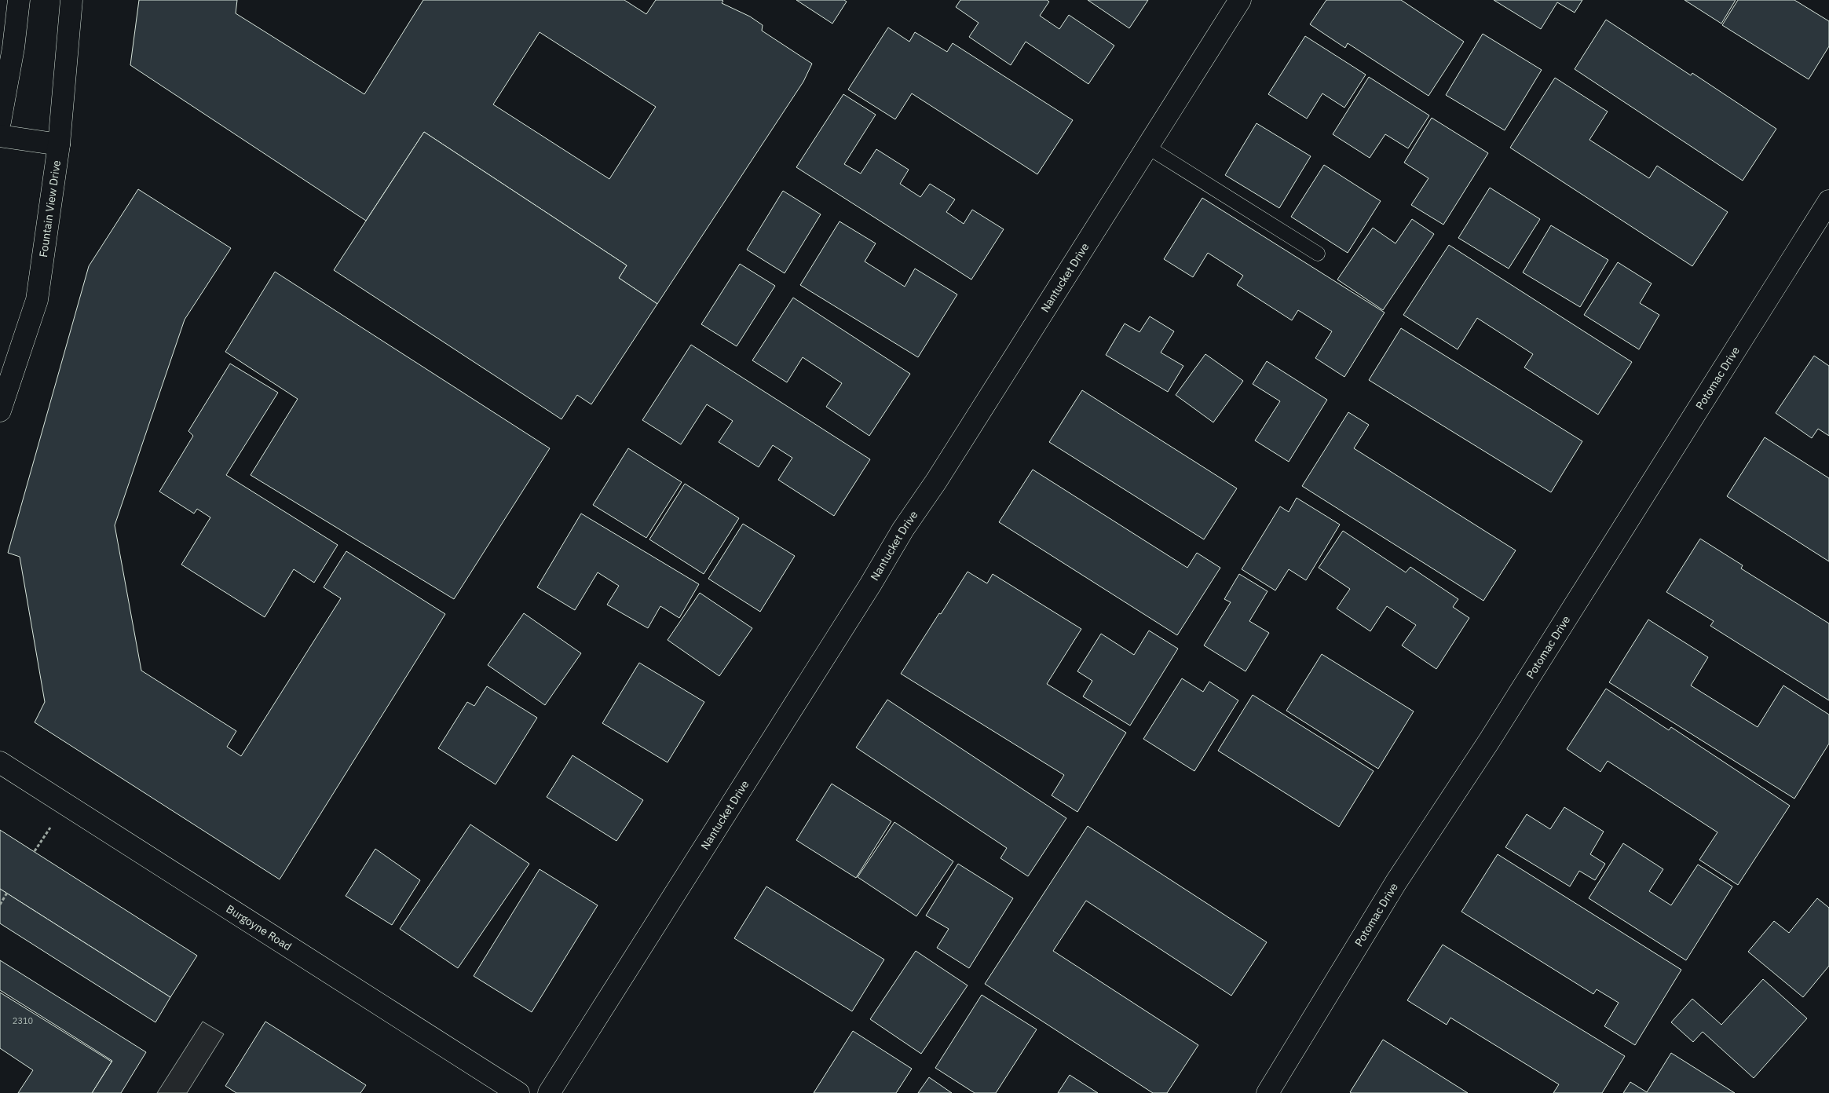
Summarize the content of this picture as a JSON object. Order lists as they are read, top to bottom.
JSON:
{
  "streets": {
    "street": [
      "Fountain View Drive",
      "Nantucket Drive",
      "Potomac Drive",
      "Burgoyne Road"
    ]
  },
  "house_numbers": ["2310"]
}
